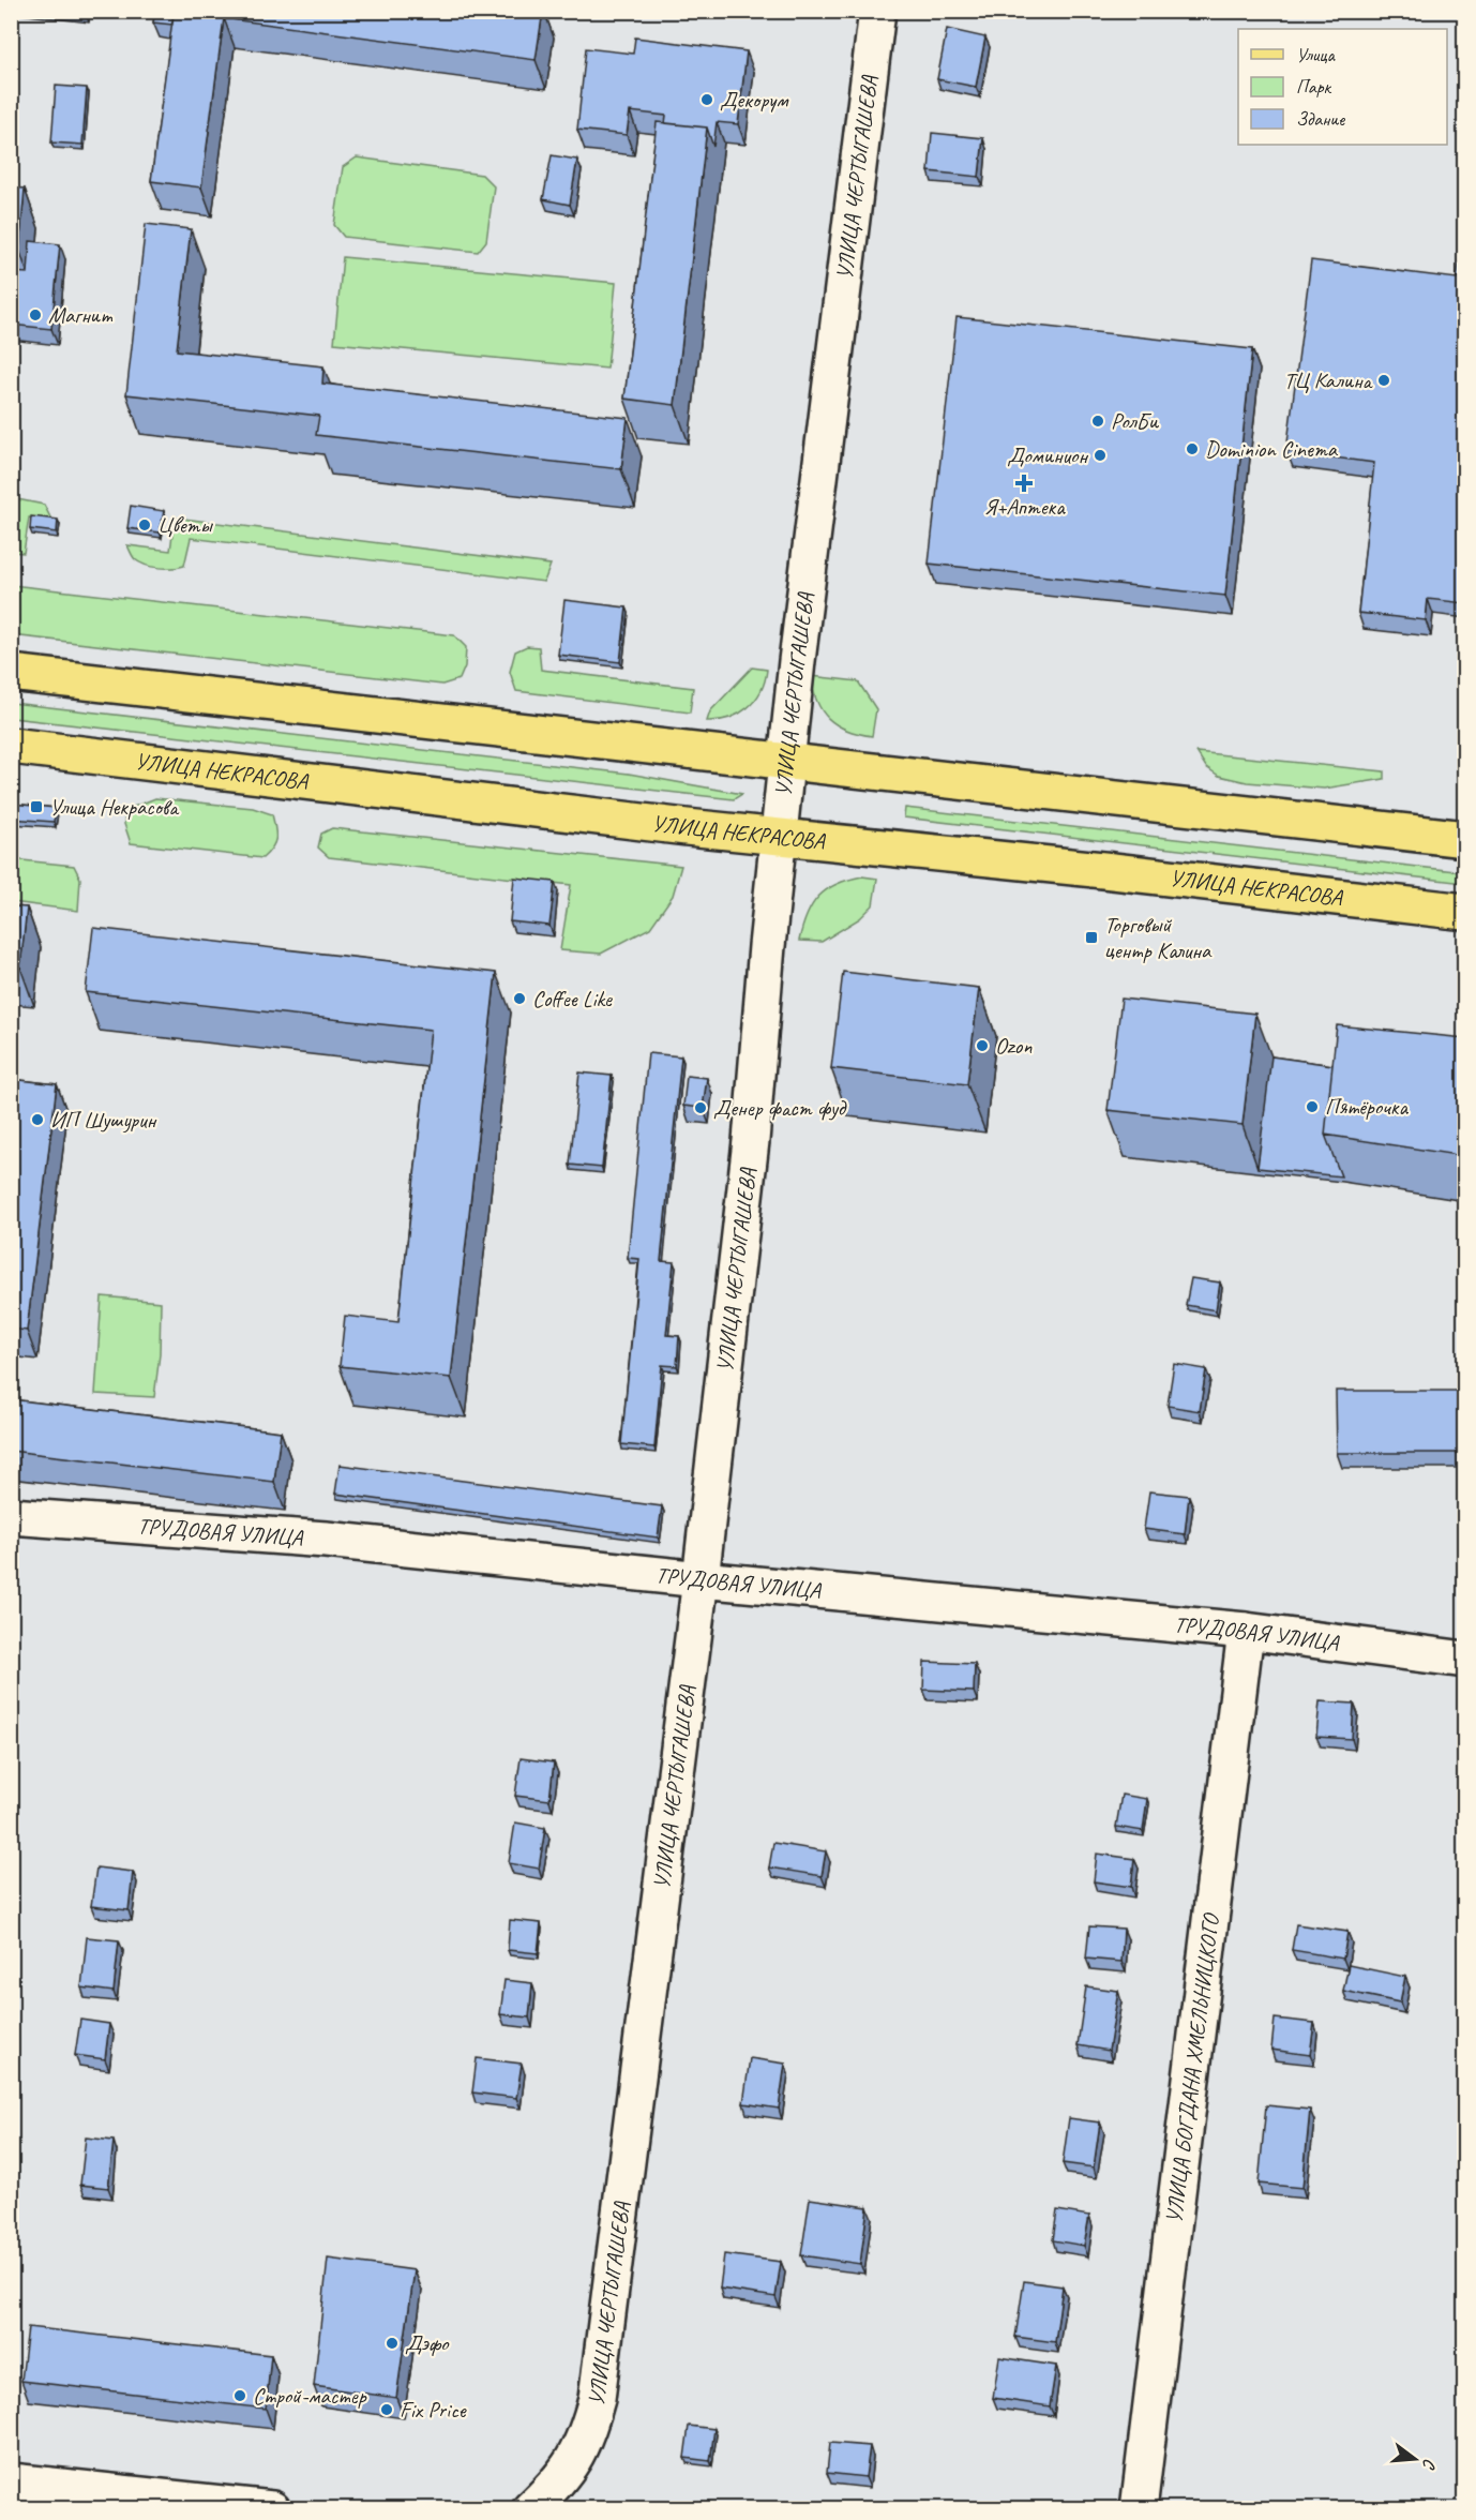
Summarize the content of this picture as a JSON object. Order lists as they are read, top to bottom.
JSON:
{
  "streets": {
    "main road": ["УЛИЦА НЕКРАСОВА"],
    "street": ["УЛИЦА ЧЕРТЫГАШЕВА", "ТРУДОВАЯ УЛИЦА", "УЛИЦА БОГДАНА ХМЕЛЬНИЦКОГО"]
  },
  "crossings": [
    ["УЛИЦА ЧЕРТЫГАШЕВА", "УЛИЦА НЕКРАСОВА"],
    ["УЛИЦА ЧЕРТЫГАШЕВА", "ТРУДОВАЯ УЛИЦА"],
    ["ТРУДОВАЯ УЛИЦА", "УЛИЦА БОГДАНА ХМЕЛЬНИЦКОГО"]
  ],
  "places": {
    "other": [
      "Декорум",
      "Магнит",
      "ТЦ Калина",
      "РолБи",
      "Dominion Cinema",
      "Доминион",
      "Цветы",
      "Coffee Like",
      "Ozon",
      "Пятёрочка",
      "Денер фаст фуд",
      "ИП Шушурин",
      "Дэфо",
      "Строй-мастер",
      "Fix Price"
    ],
    "health": ["Я+Аптека"],
    "transit": ["Улица Некрасова", "Торговый центр Калина"]
  },
  "legend": ["Улица", "Парк", "Здание"],
  "north": "right"
}
